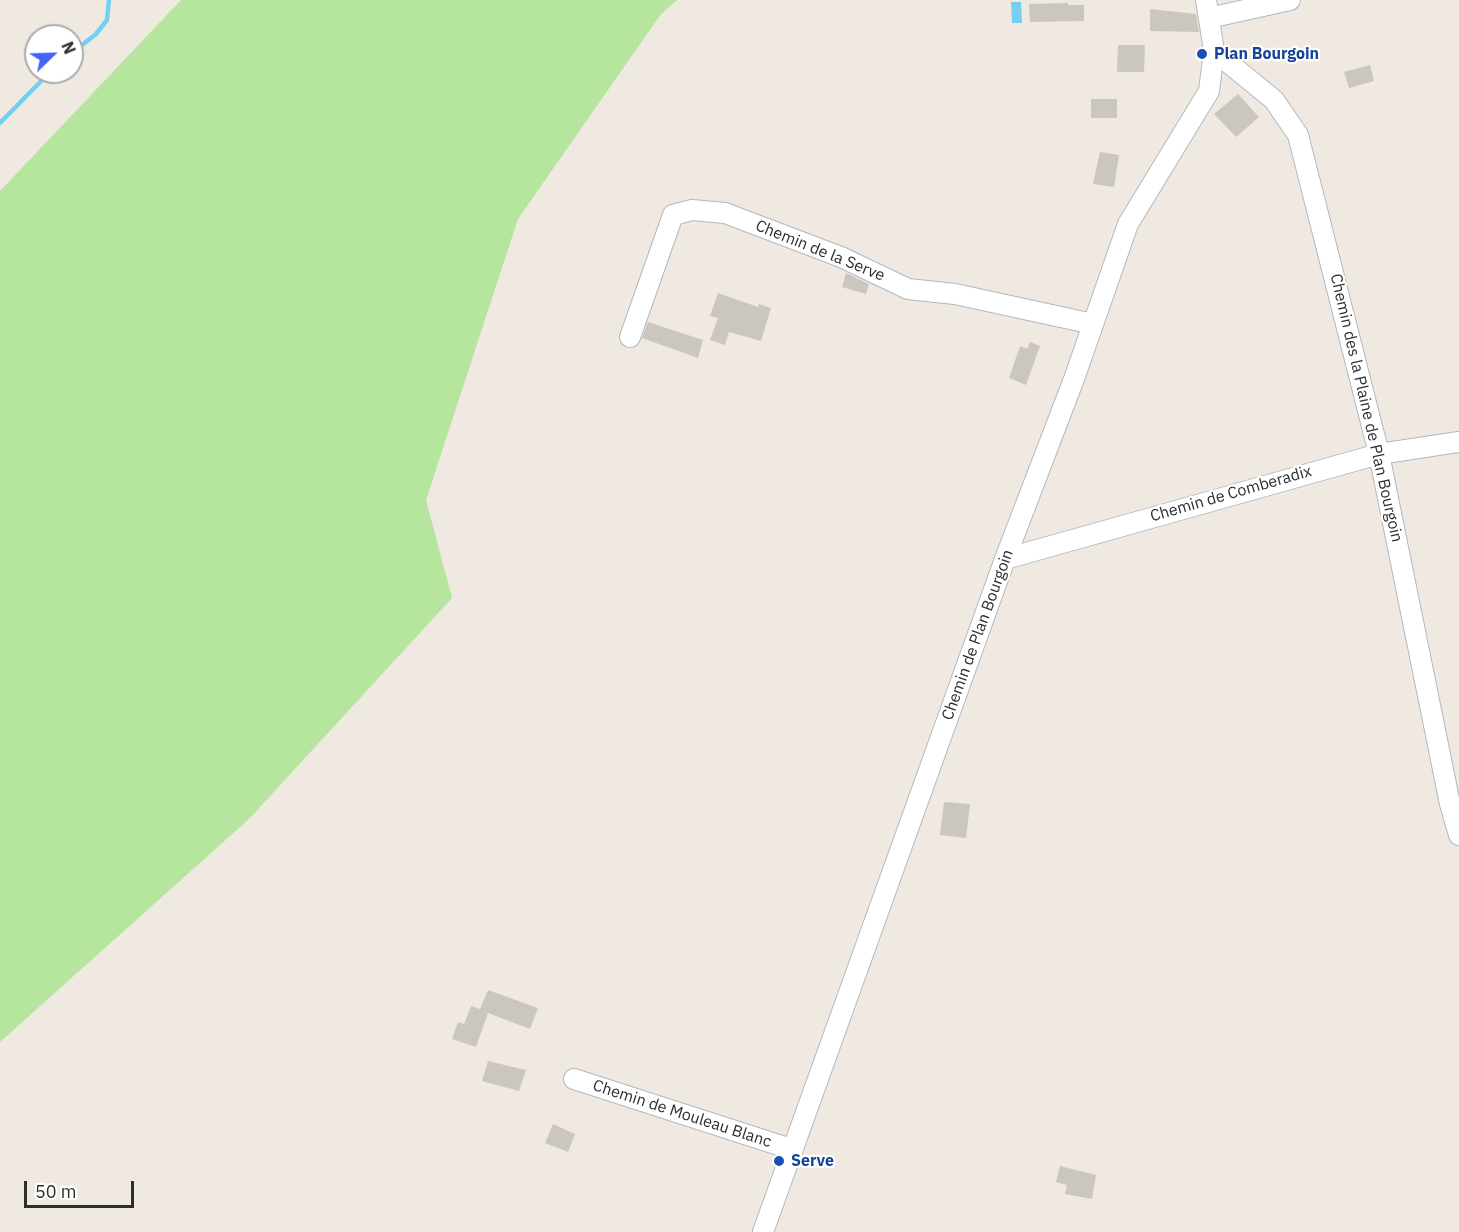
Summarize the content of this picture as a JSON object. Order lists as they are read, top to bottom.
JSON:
{
  "streets": {
    "street": [
      "Chemin de la Serve",
      "Chemin des la Plaine de Plan Bourgoin",
      "Chemin de Comberadix",
      "Chemin de Plan Bourgoin",
      "Chemin de Mouleau Blanc"
    ]
  },
  "crossings": [
    ["Chemin de la Serve", "Chemin de Plan Bourgoin"],
    ["Chemin des la Plaine de Plan Bourgoin", "Chemin de Comberadix"],
    ["Chemin des la Plaine de Plan Bourgoin", "Chemin de Plan Bourgoin"],
    ["Chemin de Comberadix", "Chemin de Plan Bourgoin"],
    ["Chemin de Plan Bourgoin", "Chemin de Mouleau Blanc"]
  ],
  "places": ["Plan Bourgoin", "Serve"],
  "scale_bar": "50 m",
  "north": "top right"
}
